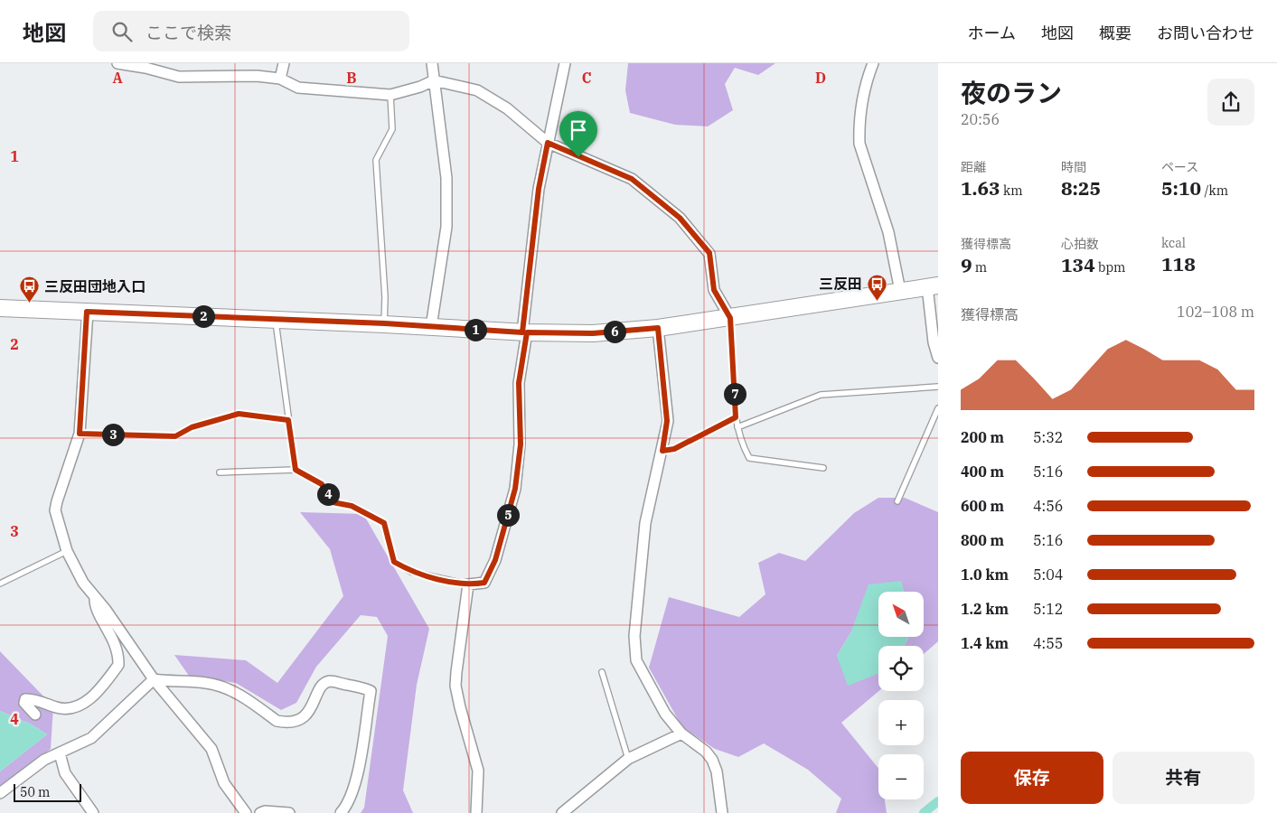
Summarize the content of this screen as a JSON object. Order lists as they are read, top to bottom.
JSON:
{
  "places": {
    "bus stop": ["三反田", "三反田団地入口"]
  },
  "scale_bar": "50 m",
  "north": "top left",
  "page": {
    "header": "地図",
    "search": "ここで検索",
    "nav": [
      "ホーム",
      "地図",
      "概要",
      "お問い合わせ"
    ],
    "heading": ["夜のラン", "20:56"],
    "stats": [
      ["距離", "1.63 km"],
      ["時間", "8:25"],
      ["ペース", "5:10 /km"],
      ["獲得標高", "9 m"],
      ["心拍数", "134 bpm"],
      ["kcal", "118"]
    ],
    "chart": ["獲得標高", "102–108 m"],
    "pins": [
      "2",
      "1",
      "6",
      "7",
      "3",
      "4",
      "5"
    ],
    "list": [
      {
        "name": "200 m",
        "note": "5:32"
      },
      {
        "name": "400 m",
        "note": "5:16"
      },
      {
        "name": "600 m",
        "note": "4:56"
      },
      {
        "name": "800 m",
        "note": "5:16"
      },
      {
        "name": "1.0 km",
        "note": "5:04"
      },
      {
        "name": "1.2 km",
        "note": "5:12"
      },
      {
        "name": "1.4 km",
        "note": "4:55"
      }
    ],
    "map_buttons": ["+", "−"],
    "buttons": ["保存", "共有"],
    "scale": "50 m"
  },
  "grid": {
    "columns": [
      "A",
      "B",
      "C",
      "D"
    ],
    "rows": [
      "1",
      "2",
      "3",
      "4"
    ]
  }
}
